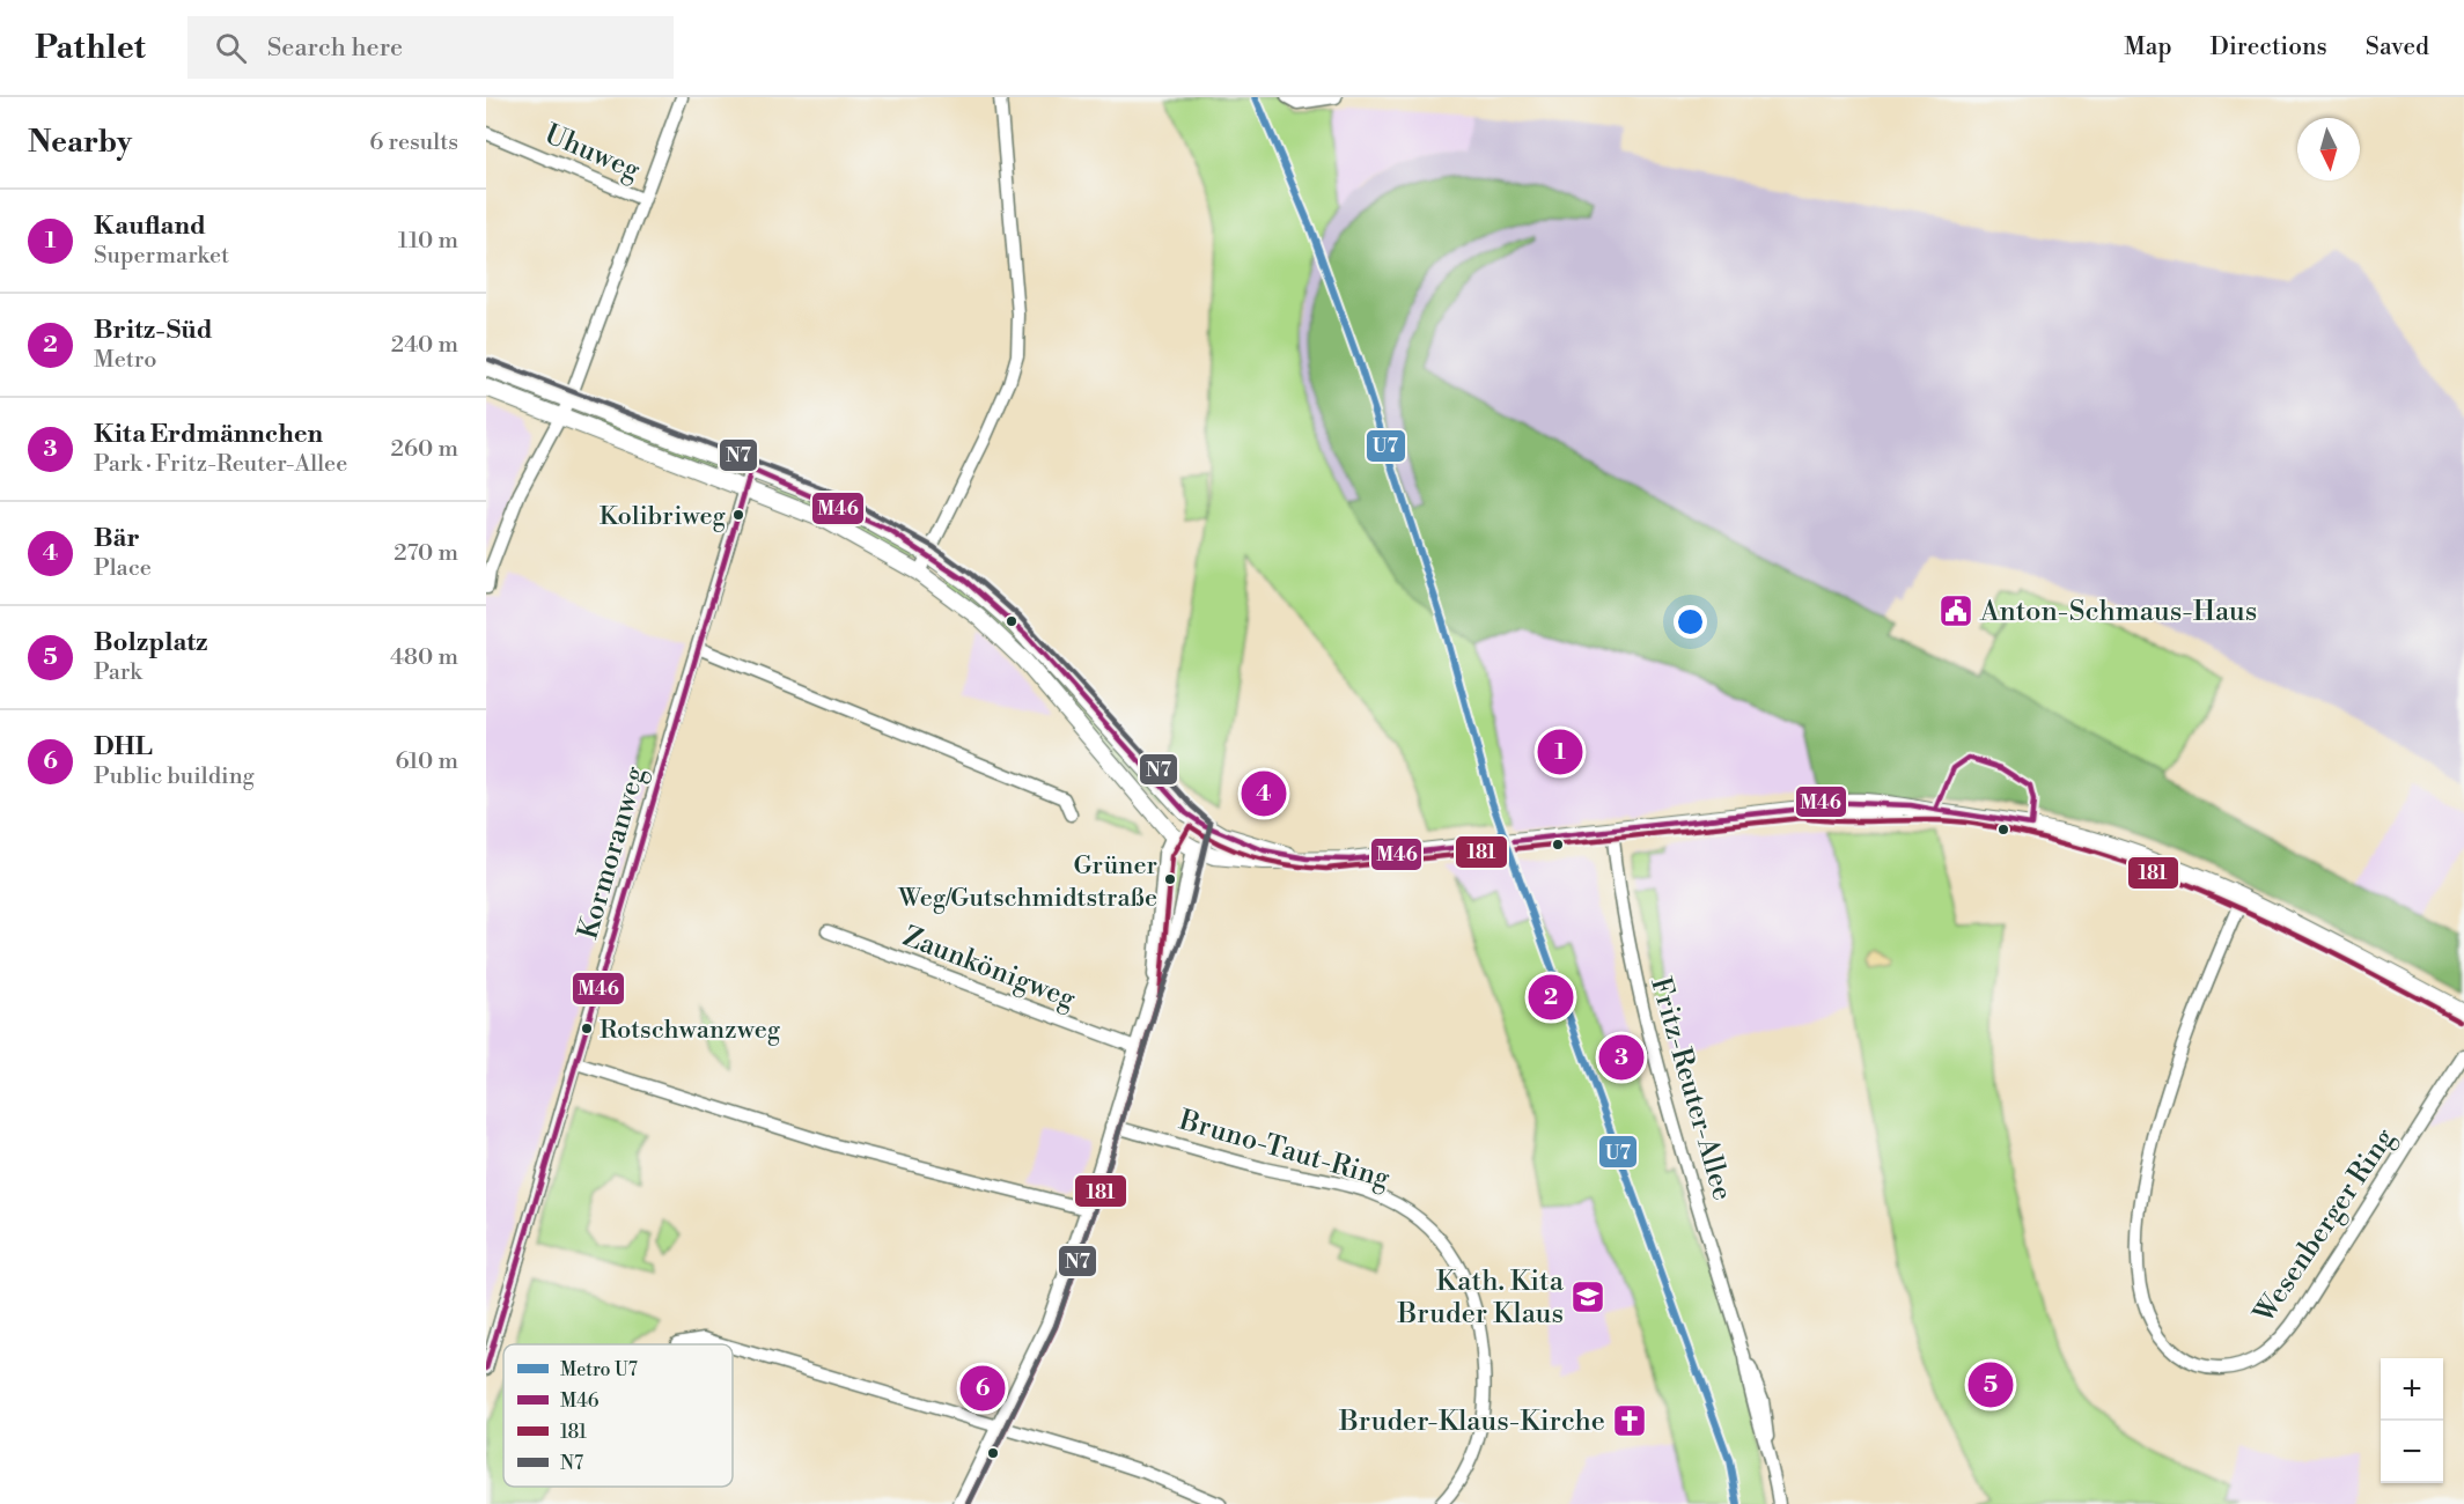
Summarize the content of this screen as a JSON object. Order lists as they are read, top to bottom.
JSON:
{
  "streets": {
    "street": [
      "Uhuweg",
      "Kormoranweg",
      "Zaunkönigweg",
      "Fritz-Reuter-Allee",
      "Bruno-Taut-Ring",
      "Wesenberger Ring"
    ]
  },
  "places": {
    "other": ["Kolibriweg", "Grüner Weg/Gutschmidtstraße", "Rotschwanzweg"],
    "public building": ["Anton-Schmaus-Haus"],
    "school or university": ["Kath. Kita Bruder Klaus"],
    "church": ["Bruder-Klaus-Kirche"]
  },
  "lines": [
    "metro line U7",
    "transit line N7",
    "transit line M46",
    "transit line 181"
  ],
  "legend": [
    "Metro U7",
    "M46",
    "181",
    "N7"
  ],
  "north": "bottom",
  "page": {
    "header": "Pathlet",
    "search": "Search here",
    "nav": ["Map", "Directions", "Saved"],
    "heading": ["Nearby", "6 results"],
    "list": [
      {
        "mark": "1",
        "name": "Kaufland",
        "note": "Supermarket",
        "value": "110 m"
      },
      {
        "mark": "2",
        "name": "Britz-Süd",
        "note": "Metro",
        "value": "240 m"
      },
      {
        "mark": "3",
        "name": "Kita Erdmännchen",
        "note": "Park · Fritz-Reuter-Allee",
        "value": "260 m"
      },
      {
        "mark": "4",
        "name": "Bär",
        "note": "Place",
        "value": "270 m"
      },
      {
        "mark": "5",
        "name": "Bolzplatz",
        "note": "Park",
        "value": "480 m"
      },
      {
        "mark": "6",
        "name": "DHL",
        "note": "Public building",
        "value": "610 m"
      }
    ],
    "pins": [
      "1",
      "4",
      "2",
      "3",
      "5",
      "6"
    ],
    "map_buttons": ["+", "−"]
  }
}
